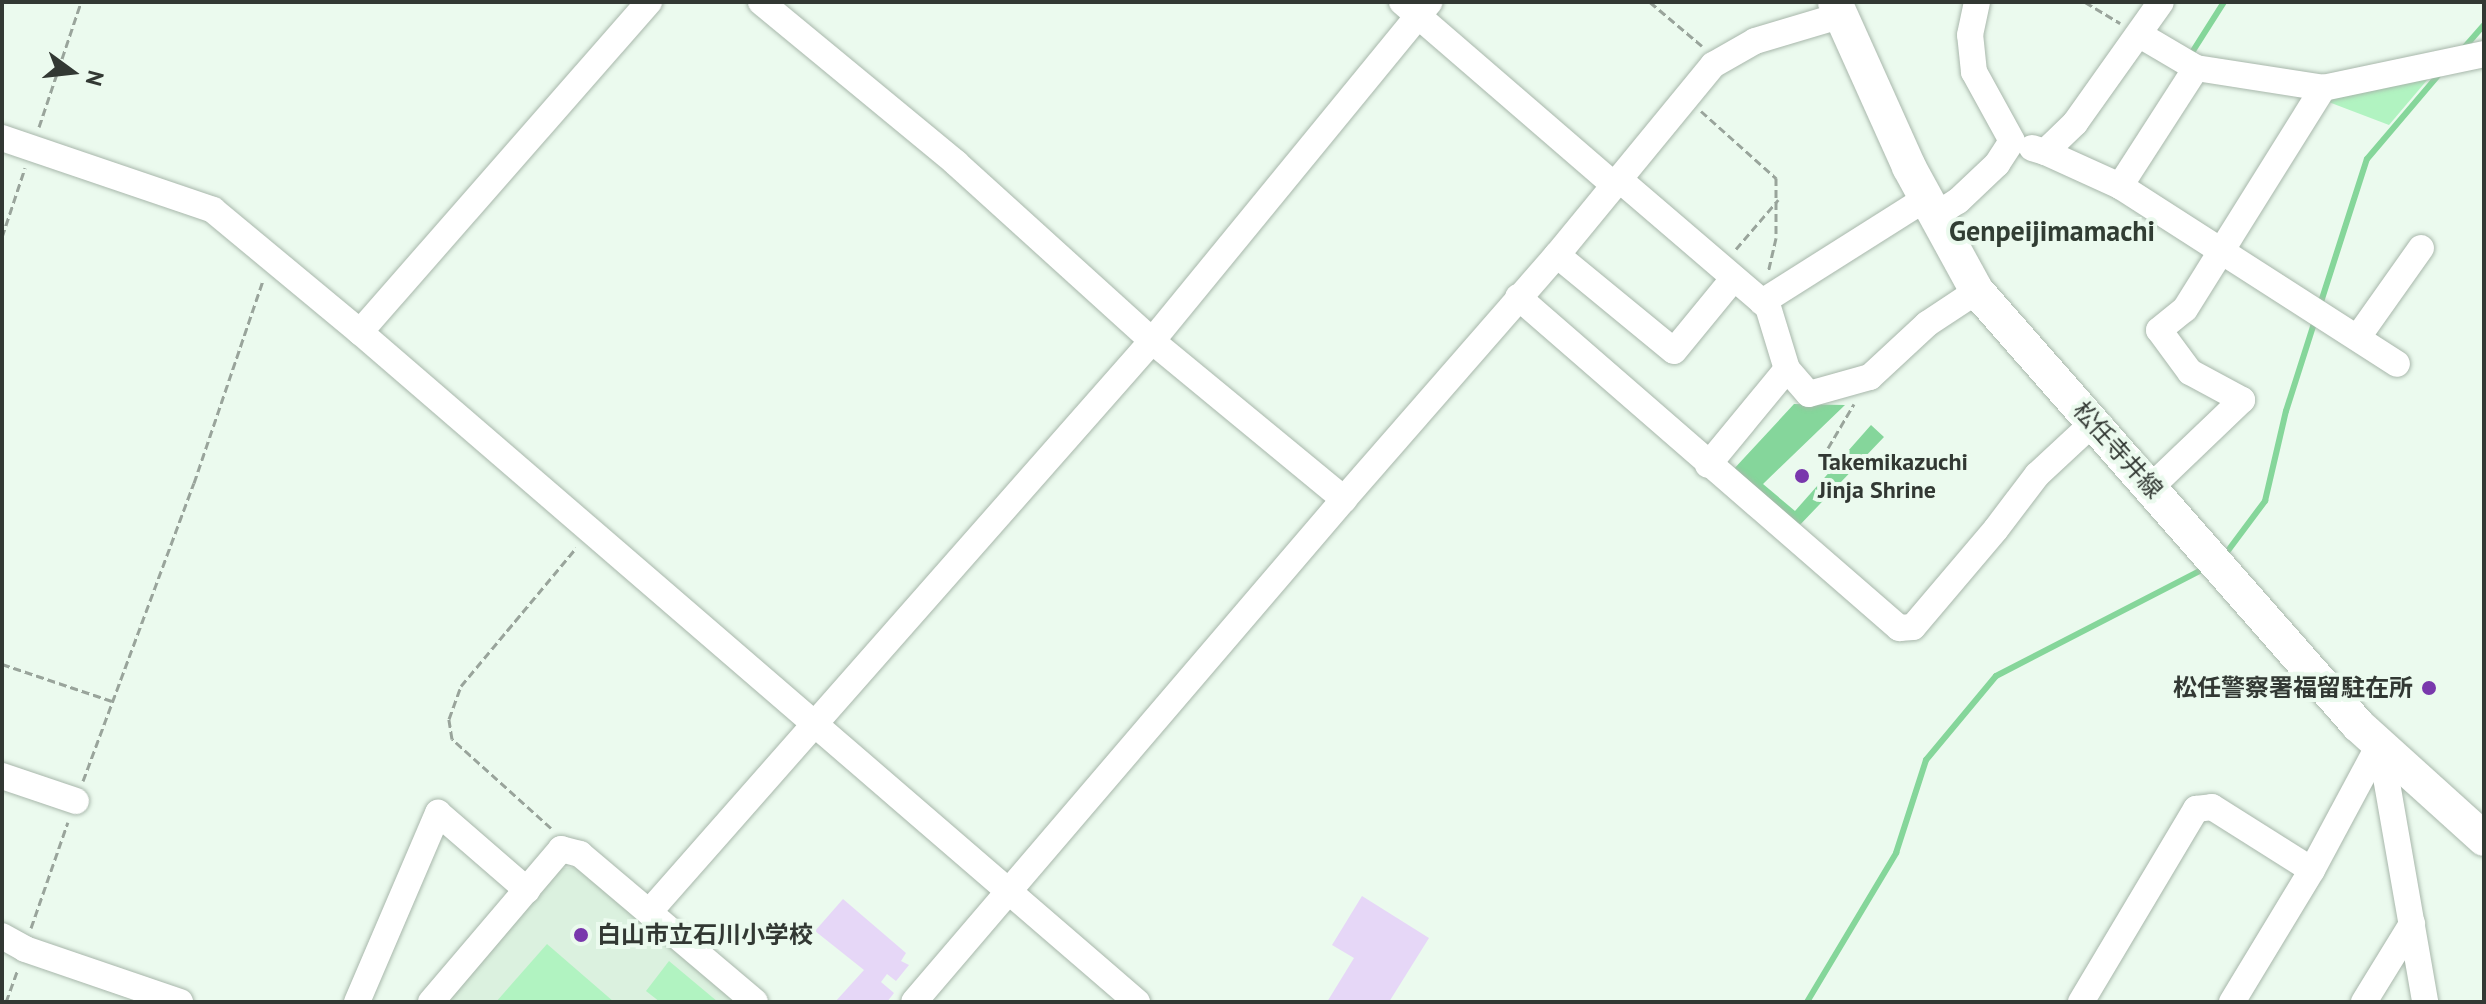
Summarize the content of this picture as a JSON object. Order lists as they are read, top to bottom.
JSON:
{
  "streets": {
    "main road": ["松任寺井線"]
  },
  "districts": ["Genpeijimamachi"],
  "places": ["Takemikazuchi Jinja Shrine", "松任警察署福留駐在所", "白山市立石川小学校"],
  "north": "right"
}
